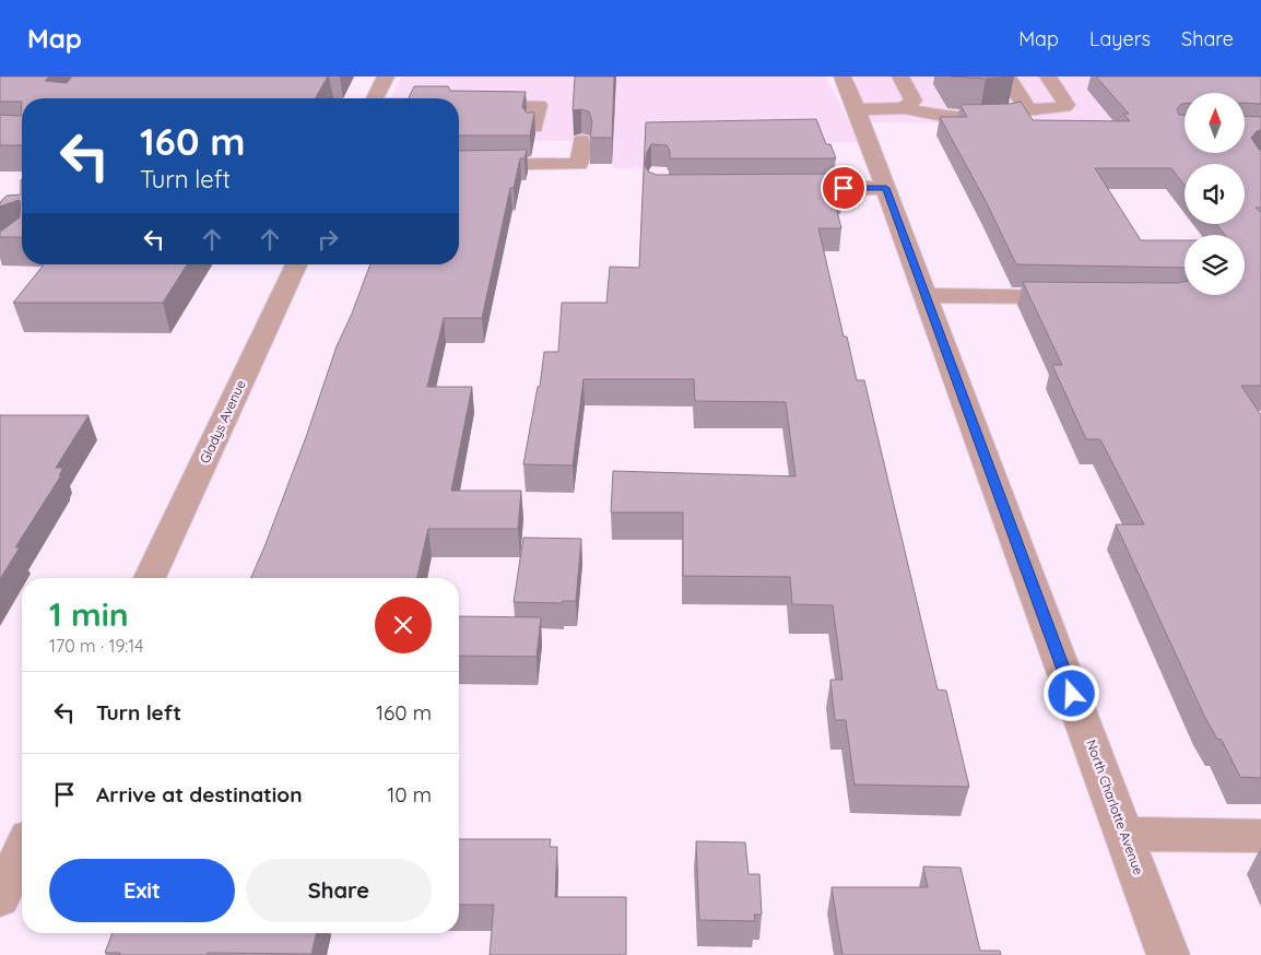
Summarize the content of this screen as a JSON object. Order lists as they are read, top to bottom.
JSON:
{
  "streets": {
    "street": ["Gladys Avenue", "North Charlotte Avenue"]
  },
  "north": "top",
  "page": {
    "header": "Map",
    "nav": ["Map", "Layers", "Share"],
    "turn": ["160 m", "Turn left"],
    "heading": ["1 min", "170 m · 19:14"],
    "list": [
      {
        "name": "Turn left",
        "value": "160 m"
      },
      {
        "name": "Arrive at destination",
        "value": "10 m"
      }
    ],
    "buttons": ["Exit", "Share"]
  }
}
